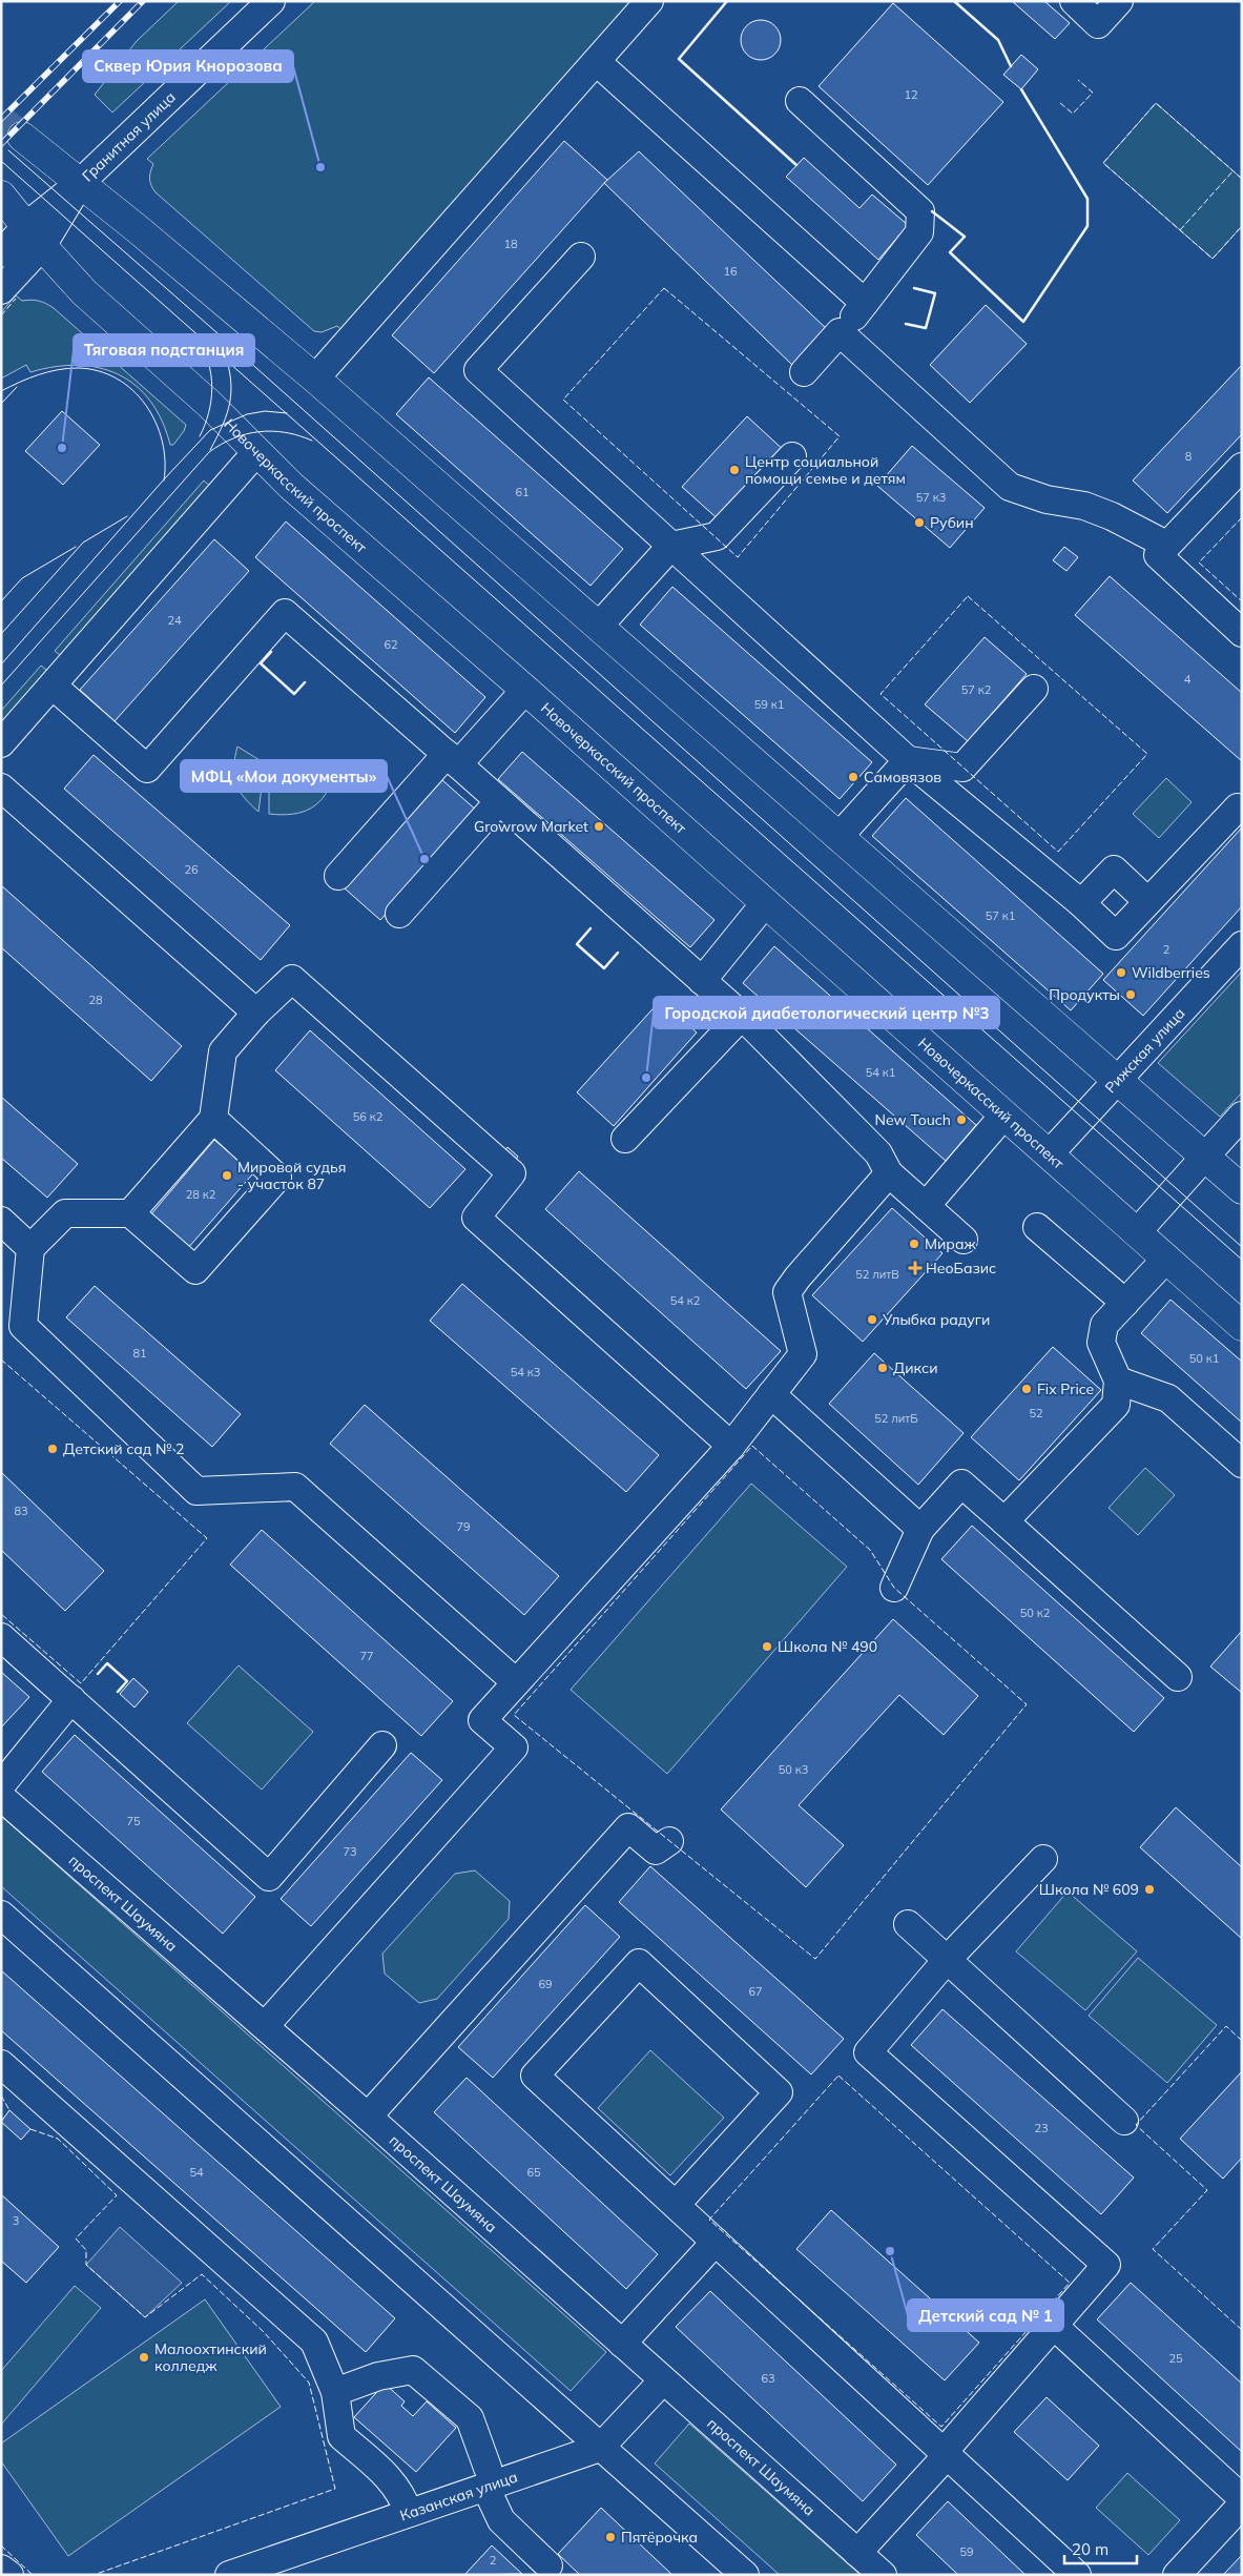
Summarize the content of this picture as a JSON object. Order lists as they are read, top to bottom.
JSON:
{
  "streets": {
    "main road": ["Новочеркасский проспект"],
    "street": [
      "Гранитная улица",
      "Рижская улица",
      "проспект Шаумяна",
      "Казанская улица"
    ]
  },
  "crossings": [
    ["Гранитная улица", "Новочеркасский проспект"],
    ["Новочеркасский проспект", "Рижская улица"],
    ["проспект Шаумяна", "Казанская улица"]
  ],
  "places": {
    "other": [
      "Сквер Юрия Кнорозова",
      "Тяговая подстанция",
      "Центр социальной помощи семье и детям",
      "Рубин",
      "Самовязов",
      "Growrow Market",
      "МФЦ «Мои документы»",
      "Wildberries",
      "Продукты",
      "Городской диабетологический центр №3",
      "New Touch",
      "Мировой судья - участок 87",
      "Мираж",
      "Улыбка радуги",
      "Дикси",
      "Fix Price",
      "Детский сад № 2",
      "Школа № 490",
      "Школа № 609",
      "Детский сад № 1",
      "Малоохтинский колледж",
      "Пятёрочка"
    ],
    "health": ["НеоБазис"]
  },
  "house_numbers": [
    "12",
    "18",
    "16",
    "8",
    "61",
    "57 к3",
    "24",
    "62",
    "4",
    "57 к2",
    "59 к1",
    "26",
    "57 к1",
    "2",
    "28",
    "54 к1",
    "56 к2",
    "28 к2",
    "52 литВ",
    "54 к2",
    "81",
    "50 к1",
    "54 к3",
    "52",
    "52 литБ",
    "83",
    "79",
    "50 к2",
    "77",
    "50 к3",
    "75",
    "73",
    "69",
    "67",
    "23",
    "54",
    "65",
    "3",
    "25",
    "63",
    "59",
    "2"
  ],
  "scale_bar": "20 m"
}
